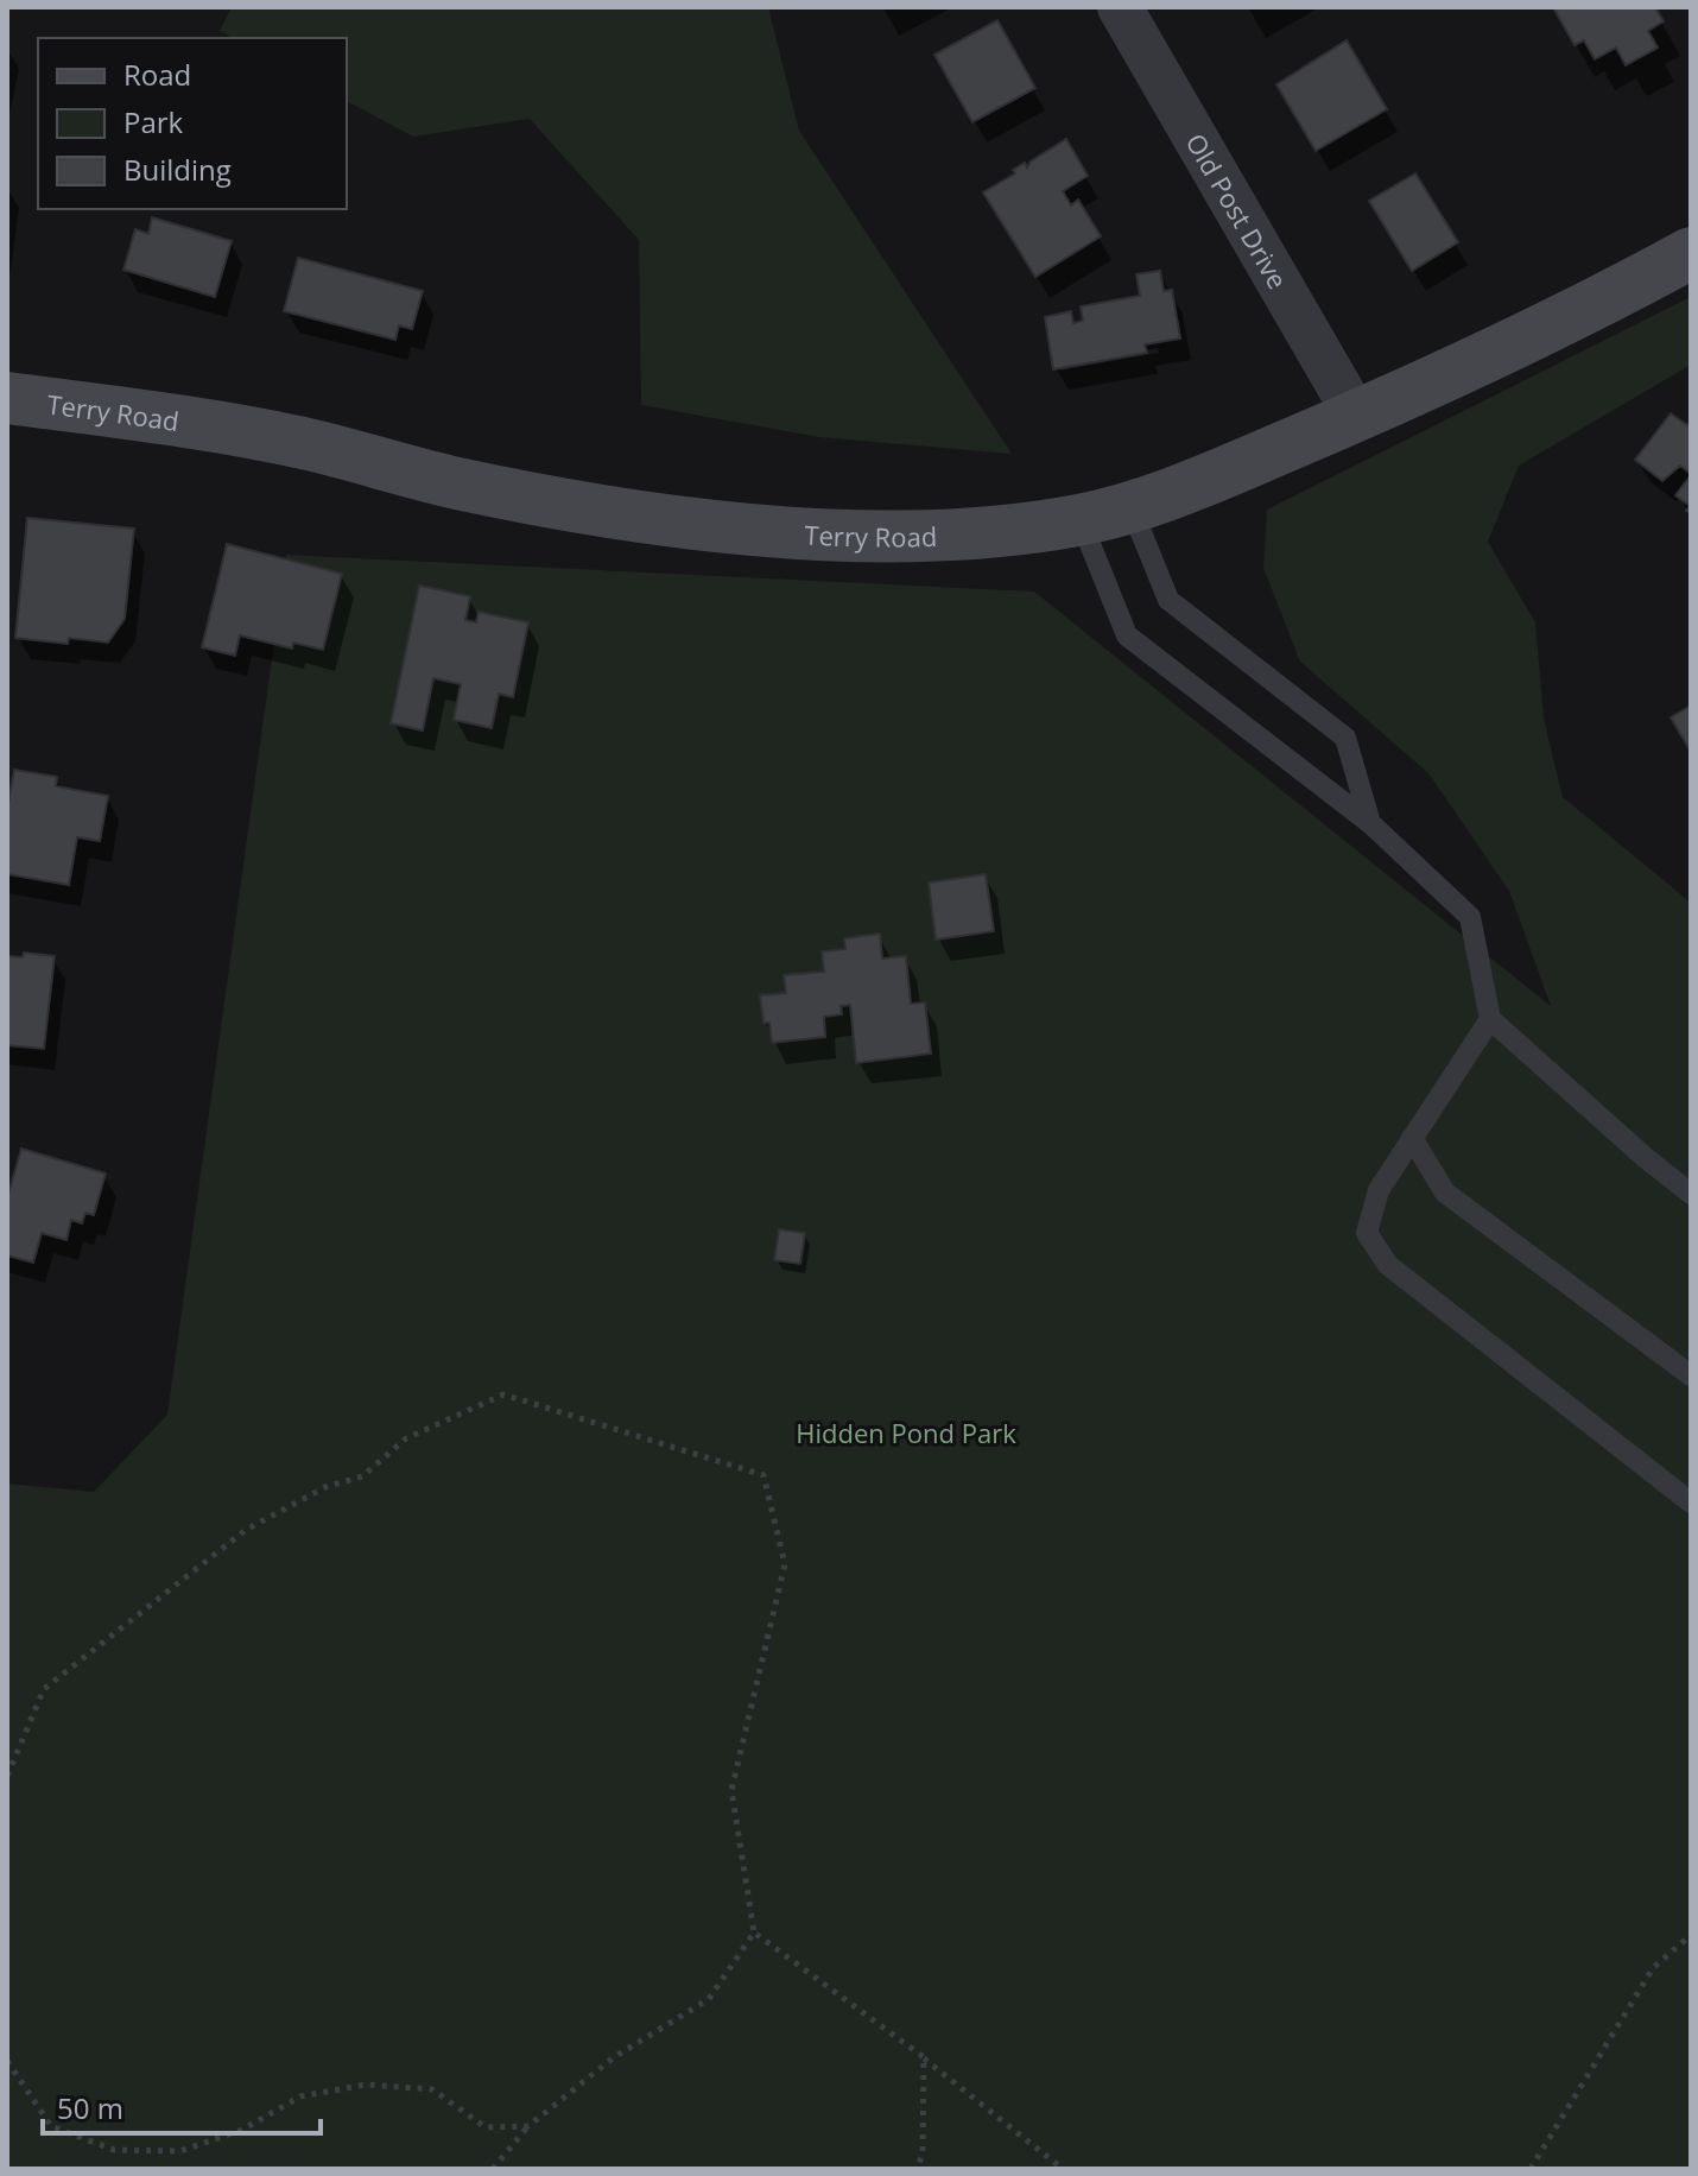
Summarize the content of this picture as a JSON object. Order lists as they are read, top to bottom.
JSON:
{
  "streets": {
    "street": ["Old Post Drive", "Terry Road"]
  },
  "crossings": [
    ["Old Post Drive", "Terry Road"]
  ],
  "parks": ["Hidden Pond Park"],
  "legend": ["Road", "Park", "Building"],
  "scale_bar": "50 m"
}
